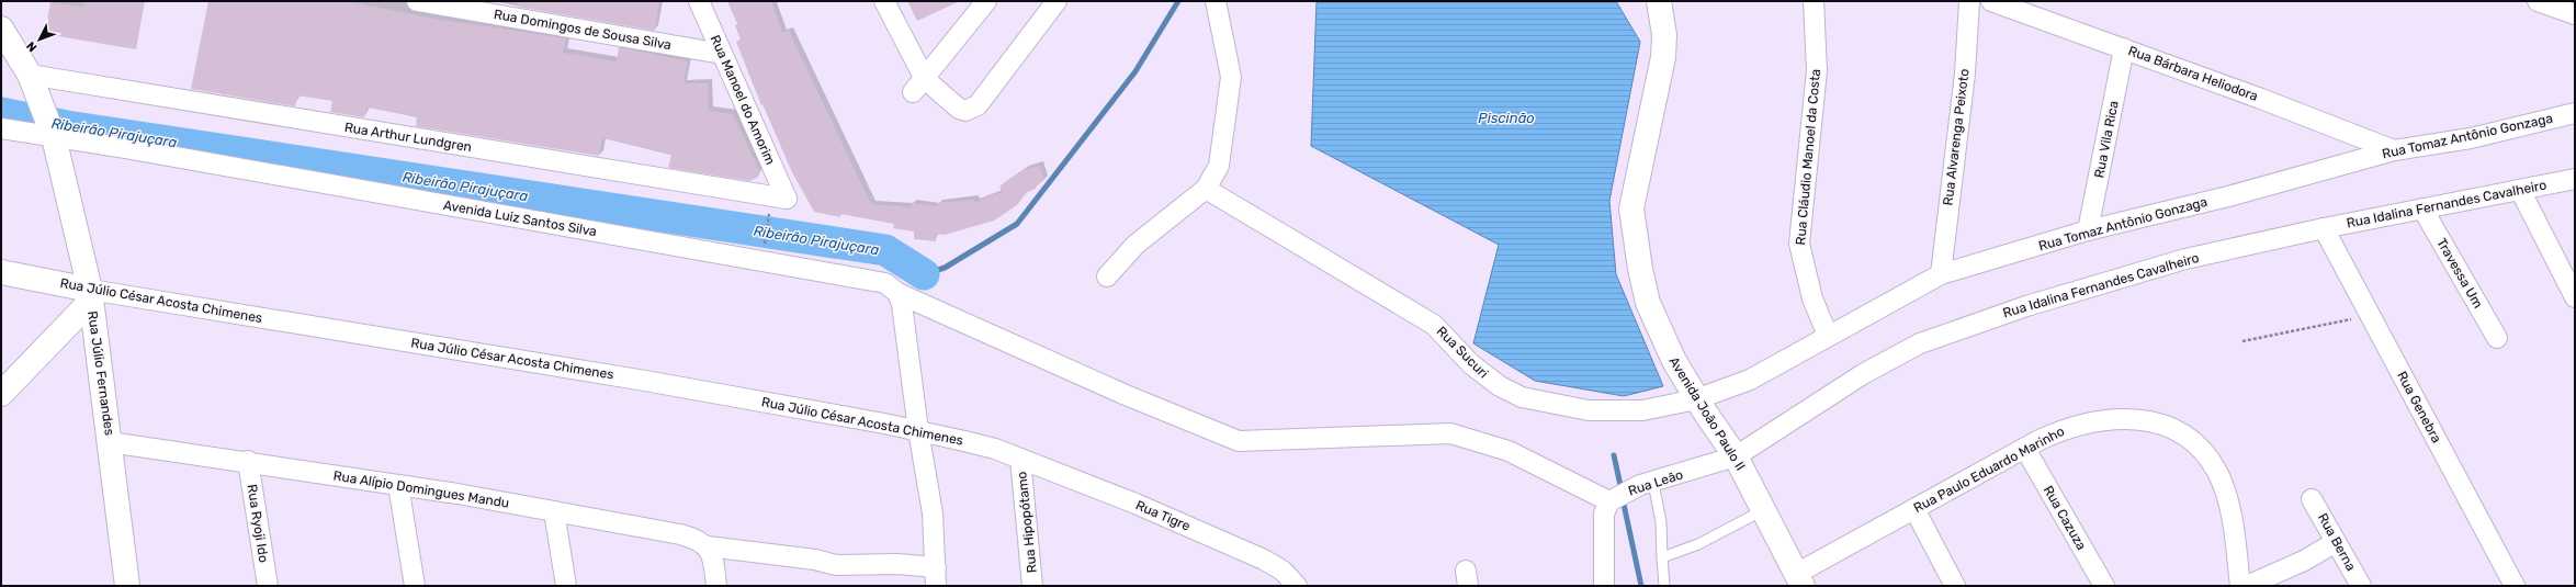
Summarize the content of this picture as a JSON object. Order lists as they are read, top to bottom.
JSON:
{
  "streets": {
    "street": [
      "Rua Domingos de Sousa Silva",
      "Rua Bárbara Heliodora",
      "Rua Manoel do Amorim",
      "Rua Tomaz Antônio Gonzaga",
      "Rua Arthur Lundgren",
      "Rua Alvarenga Peixoto",
      "Rua Vila Rica",
      "Rua Cláudio Manoel da Costa",
      "Rua Idalina Fernandes Cavalheiro",
      "Avenida Luiz Santos Silva",
      "Travessa Um",
      "Rua Júlio César Acosta Chimenes",
      "Rua Sucuri",
      "Rua Júlio Fernandes",
      "Rua Genebra",
      "Avenida João Paulo II",
      "Rua Paulo Eduardo Marinho",
      "Rua Leão",
      "Rua Alípio Domingues Mandu",
      "Rua Tigre",
      "Rua Cazuza",
      "Rua Hipopótamo",
      "Rua Ryoji Ido",
      "Rua Berna"
    ]
  },
  "crossings": [
    ["Rua Domingos de Sousa Silva", "Rua Manoel do Amorim"],
    ["Rua Bárbara Heliodora", "Rua Tomaz Antônio Gonzaga"],
    ["Rua Bárbara Heliodora", "Rua Vila Rica"],
    ["Rua Manoel do Amorim", "Rua Arthur Lundgren"],
    ["Rua Tomaz Antônio Gonzaga", "Rua Alvarenga Peixoto"],
    ["Rua Tomaz Antônio Gonzaga", "Rua Vila Rica"],
    ["Rua Tomaz Antônio Gonzaga", "Rua Cláudio Manoel da Costa"],
    ["Rua Tomaz Antônio Gonzaga", "Rua Sucuri"],
    ["Rua Tomaz Antônio Gonzaga", "Avenida João Paulo II"],
    ["Rua Arthur Lundgren", "Rua Júlio Fernandes"],
    ["Rua Idalina Fernandes Cavalheiro", "Travessa Um"],
    ["Rua Idalina Fernandes Cavalheiro", "Rua Genebra"],
    ["Rua Idalina Fernandes Cavalheiro", "Avenida João Paulo II"],
    ["Rua Idalina Fernandes Cavalheiro", "Rua Leão"],
    ["Avenida Luiz Santos Silva", "Rua Júlio Fernandes"],
    ["Avenida Luiz Santos Silva", "Rua Leão"],
    ["Rua Júlio César Acosta Chimenes", "Rua Júlio Fernandes"],
    ["Rua Júlio César Acosta Chimenes", "Rua Tigre"],
    ["Rua Júlio César Acosta Chimenes", "Rua Hipopótamo"],
    ["Rua Sucuri", "Avenida João Paulo II"],
    ["Rua Júlio Fernandes", "Rua Alípio Domingues Mandu"],
    ["Avenida João Paulo II", "Rua Paulo Eduardo Marinho"],
    ["Avenida João Paulo II", "Rua Leão"],
    ["Rua Paulo Eduardo Marinho", "Rua Cazuza"],
    ["Rua Alípio Domingues Mandu", "Rua Ryoji Ido"],
    ["Rua Tigre", "Rua Hipopótamo"]
  ],
  "water": ["Piscinão", "Ribeirão Pirajuçara"],
  "north": "bottom left"
}
